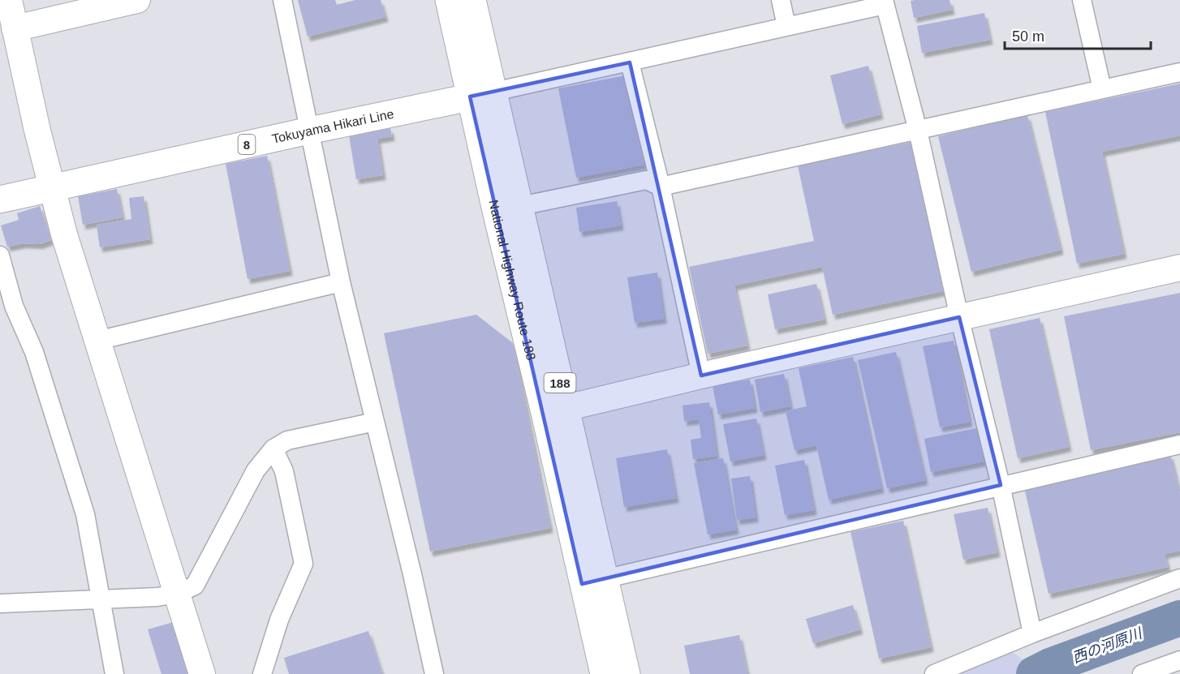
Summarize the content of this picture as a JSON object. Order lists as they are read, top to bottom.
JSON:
{
  "streets": {
    "main road": [
      "Tokuyama Hikari Line",
      "8",
      "National Highway Route 188",
      "188"
    ]
  },
  "crossings": [
    ["Tokuyama Hikari Line", "National Highway Route 188"]
  ],
  "water": ["西の河原川"],
  "scale_bar": "50 m"
}
